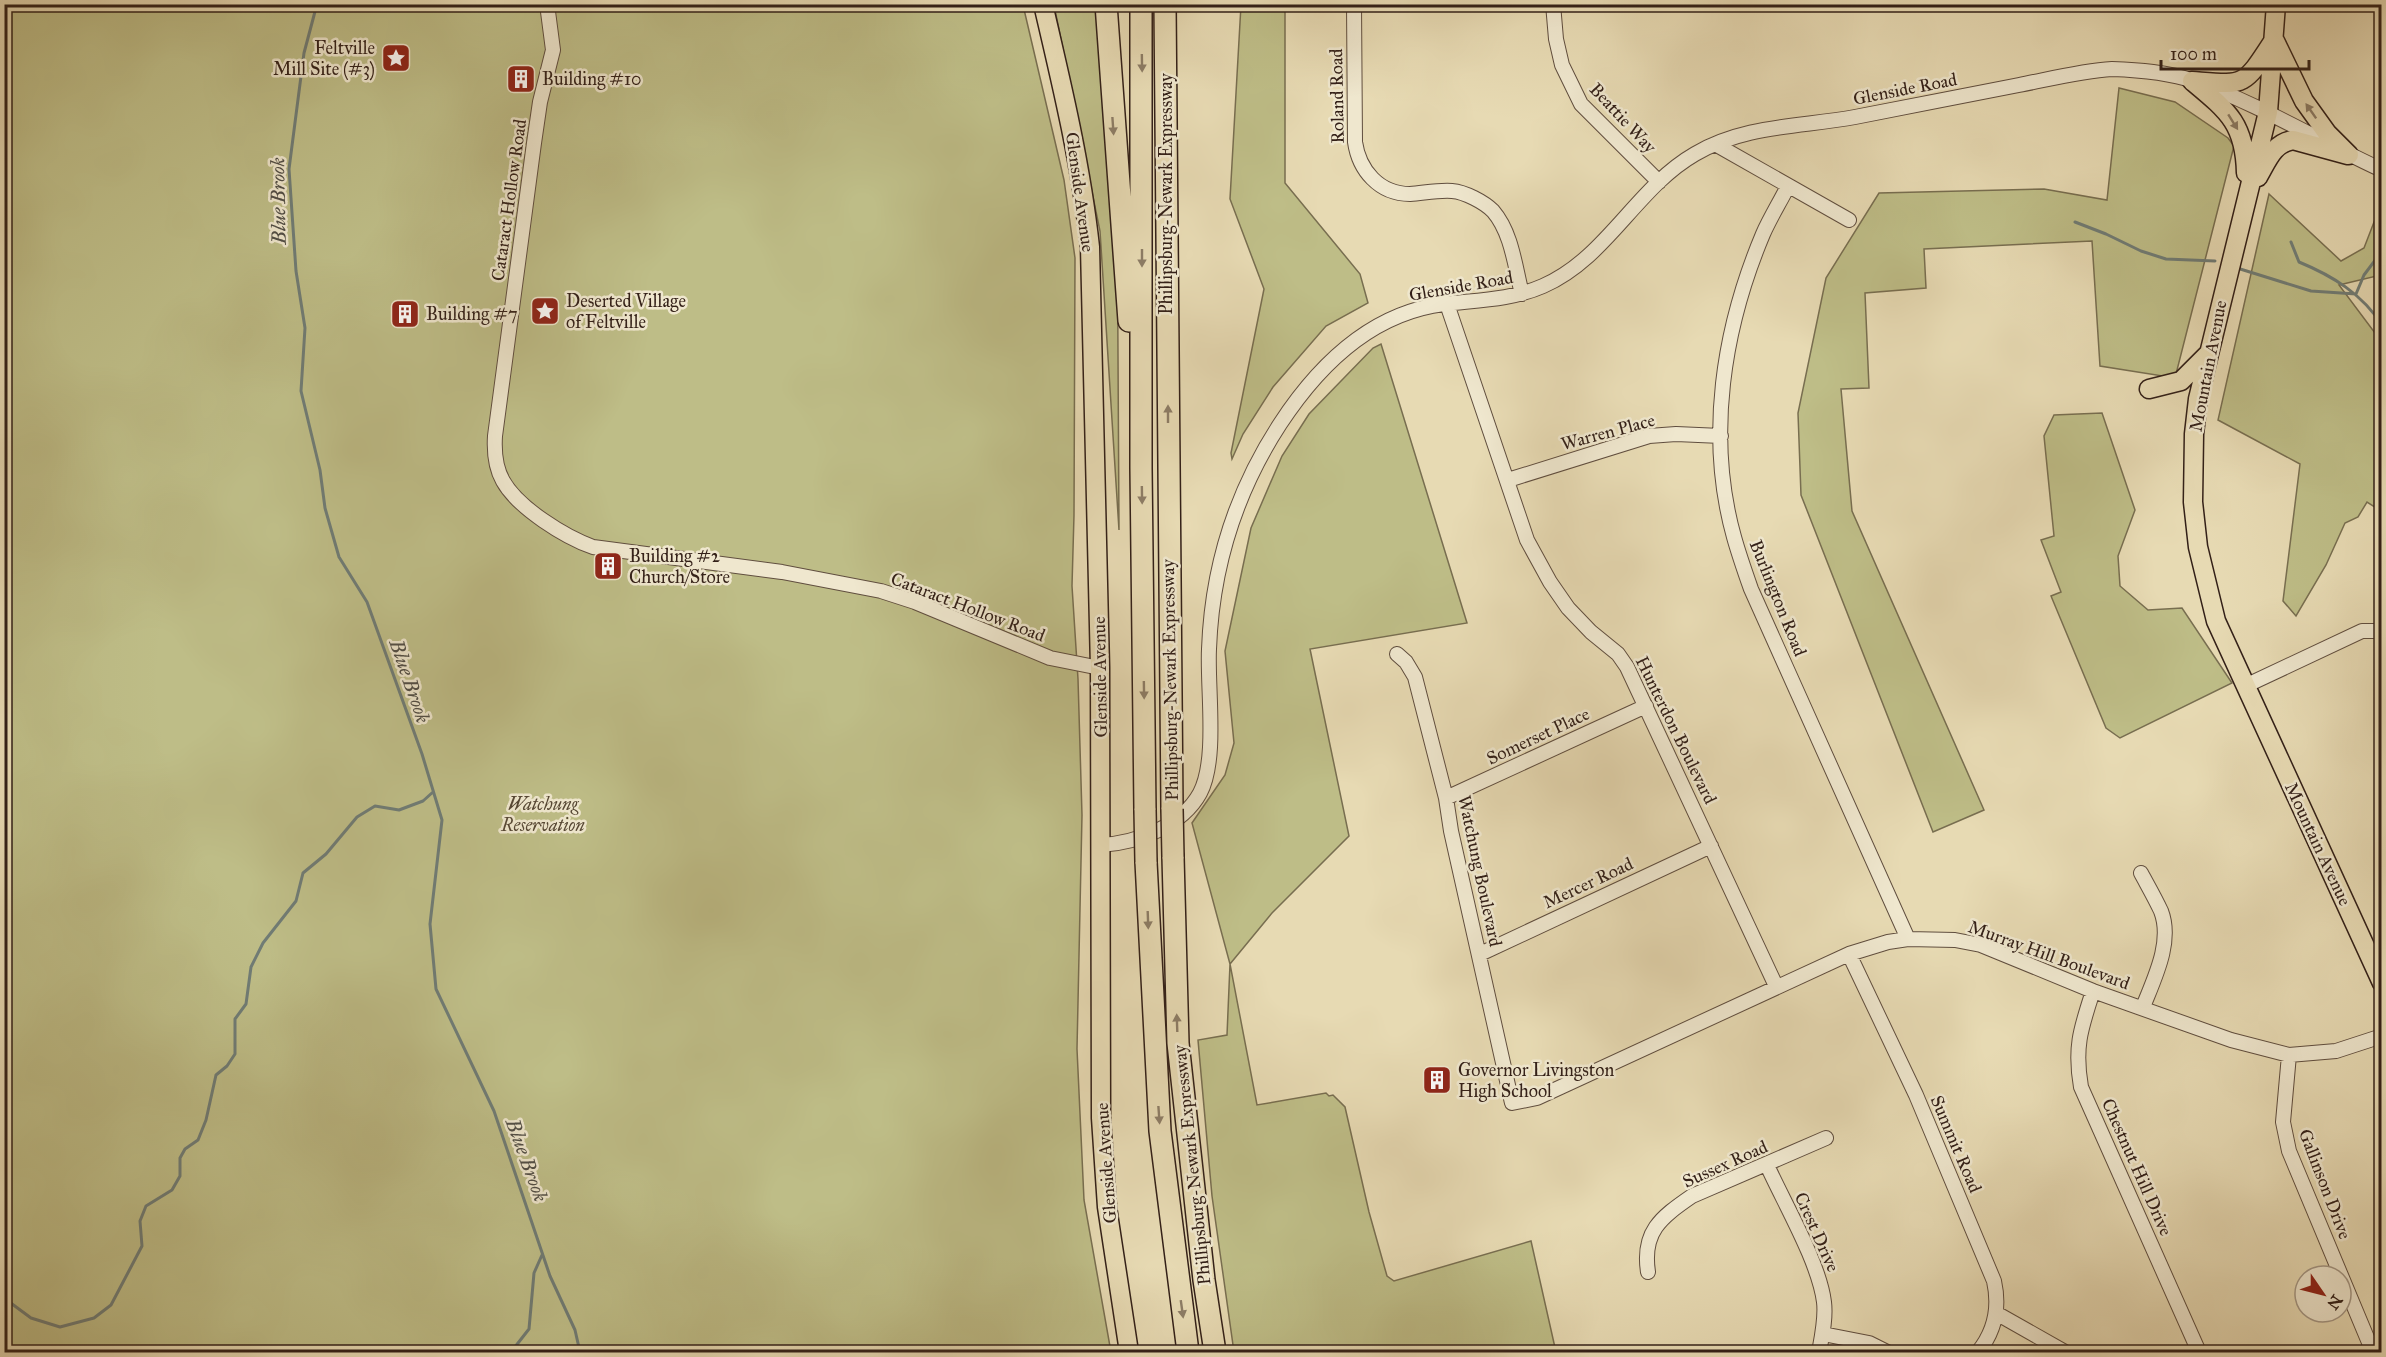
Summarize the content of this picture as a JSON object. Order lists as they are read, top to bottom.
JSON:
{
  "streets": {
    "highway": ["Phillipsburg-Newark Expressway"],
    "main road": ["Glenside Avenue", "Mountain Avenue"],
    "street": [
      "Glenside Road",
      "Roland Road",
      "Beattie Way",
      "Cataract Hollow Road",
      "Warren Place",
      "Burlington Road",
      "Hunterdon Boulevard",
      "Somerset Place",
      "Watchung Boulevard",
      "Mercer Road",
      "Murray Hill Boulevard",
      "Summit Road",
      "Sussex Road",
      "Chestnut Hill Drive",
      "Gallinson Drive",
      "Crest Drive"
    ]
  },
  "crossings": [
    ["Glenside Road", "Roland Road"],
    ["Glenside Road", "Beattie Way"],
    ["Glenside Road", "Glenside Avenue"],
    ["Glenside Road", "Mountain Avenue"],
    ["Glenside Road", "Hunterdon Boulevard"],
    ["Glenside Avenue", "Cataract Hollow Road"],
    ["Warren Place", "Burlington Road"],
    ["Warren Place", "Hunterdon Boulevard"],
    ["Burlington Road", "Murray Hill Boulevard"],
    ["Hunterdon Boulevard", "Somerset Place"],
    ["Hunterdon Boulevard", "Mercer Road"],
    ["Hunterdon Boulevard", "Murray Hill Boulevard"],
    ["Somerset Place", "Watchung Boulevard"],
    ["Watchung Boulevard", "Mercer Road"],
    ["Watchung Boulevard", "Murray Hill Boulevard"],
    ["Murray Hill Boulevard", "Summit Road"],
    ["Murray Hill Boulevard", "Chestnut Hill Drive"],
    ["Murray Hill Boulevard", "Gallinson Drive"],
    ["Sussex Road", "Crest Drive"]
  ],
  "water": ["Blue Brook"],
  "parks": ["Watchung Reservation"],
  "places": {
    "place": ["Feltville Mill Site (#3)", "Deserted Village of Feltville"],
    "building": [
      "Building #10",
      "Building #7",
      "Building #2 Church/Store",
      "Governor Livingston High School"
    ]
  },
  "scale_bar": "100 m",
  "north": "bottom right"
}
